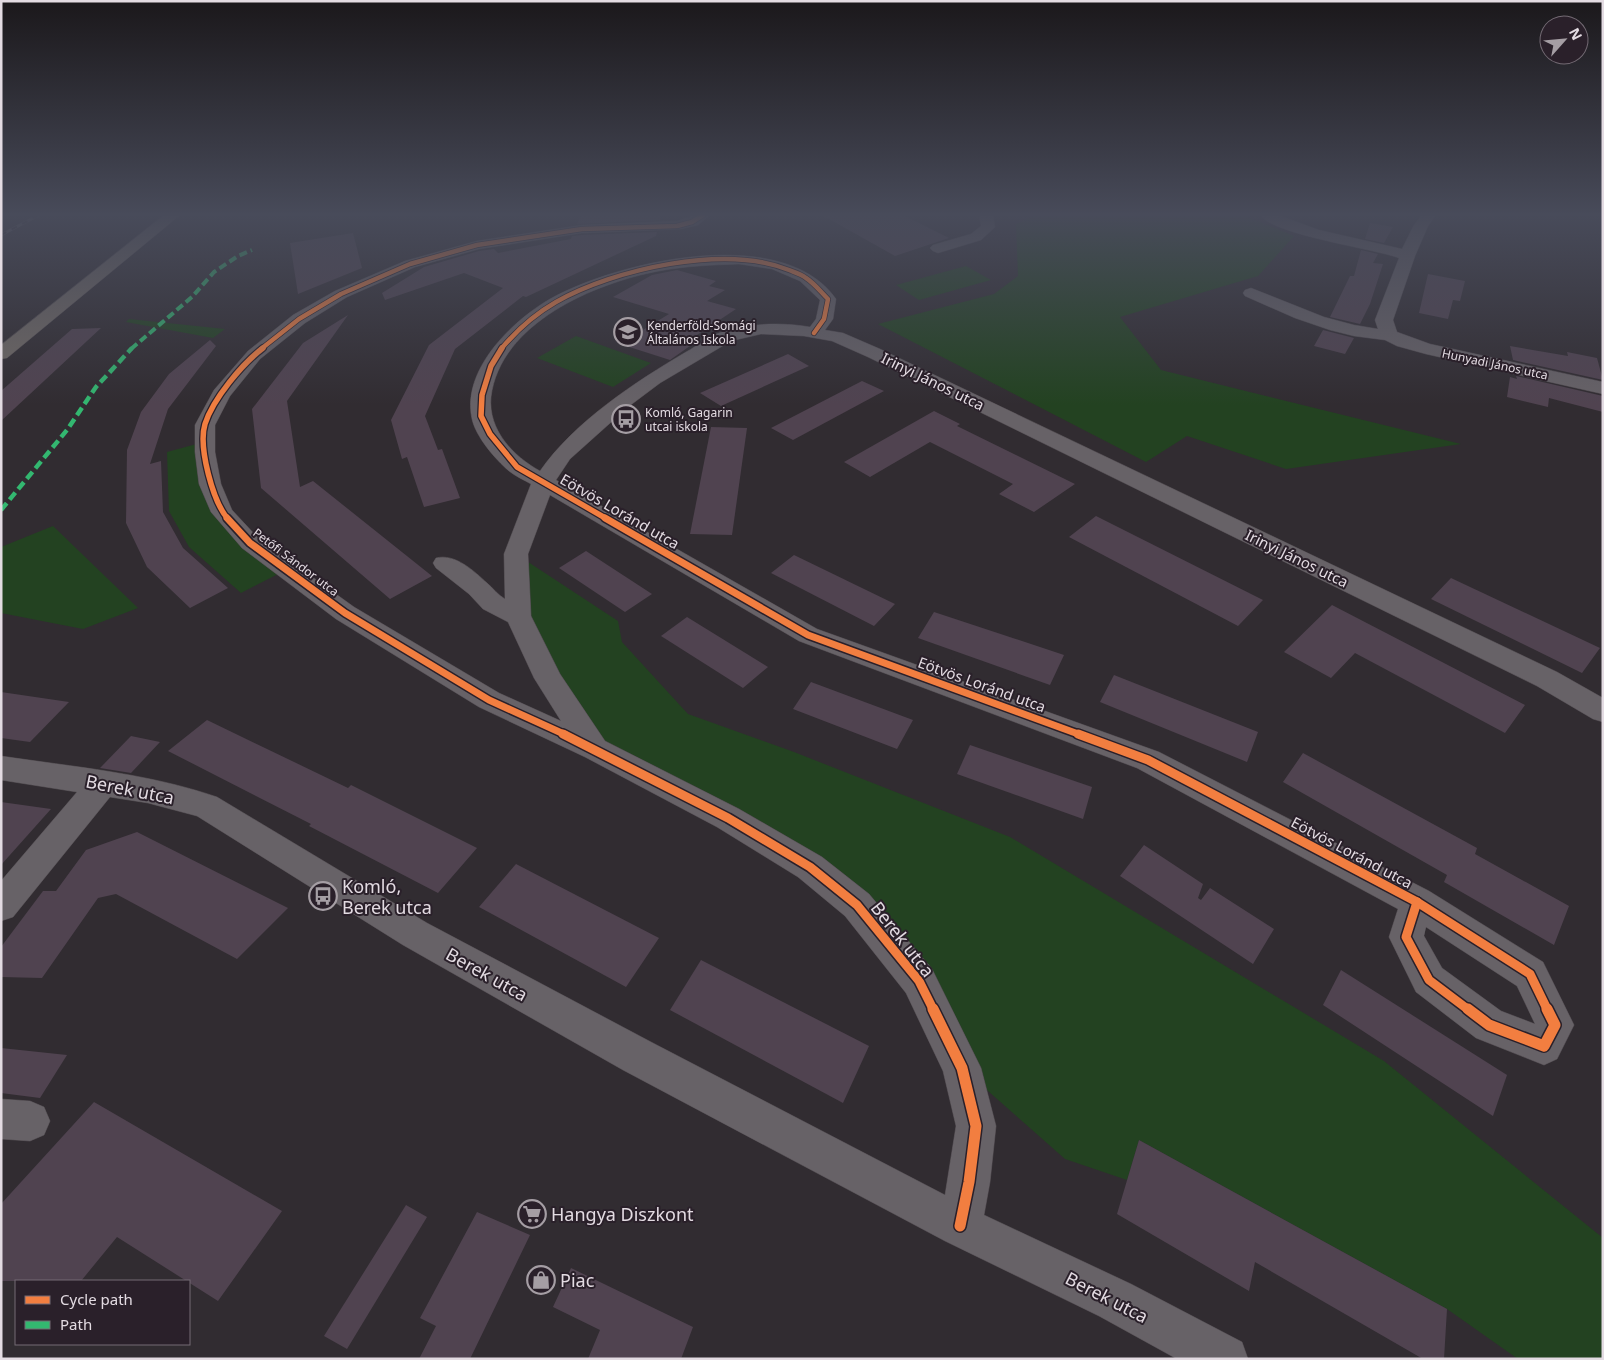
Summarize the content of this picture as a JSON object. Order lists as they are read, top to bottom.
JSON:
{
  "streets": {
    "street": [
      "Hunyadi János utca",
      "Irinyi János utca",
      "Eötvös Loránd utca",
      "Petőfi Sándor utca",
      "Berek utca"
    ]
  },
  "crossings": [
    ["Irinyi János utca", "Eötvös Loránd utca"],
    ["Irinyi János utca", "Petőfi Sándor utca"],
    ["Irinyi János utca", "Berek utca"],
    ["Petőfi Sándor utca", "Berek utca"]
  ],
  "places": {
    "school or university": ["Kenderföld-Somági Általános Iskola"],
    "bus stop": ["Komló, Gagarin utcai iskola", "Komló, Berek utca"],
    "supermarket": ["Hangya Diszkont"],
    "shop": ["Piac"]
  },
  "legend": ["Cycle path", "Path"],
  "north": "top right"
}
